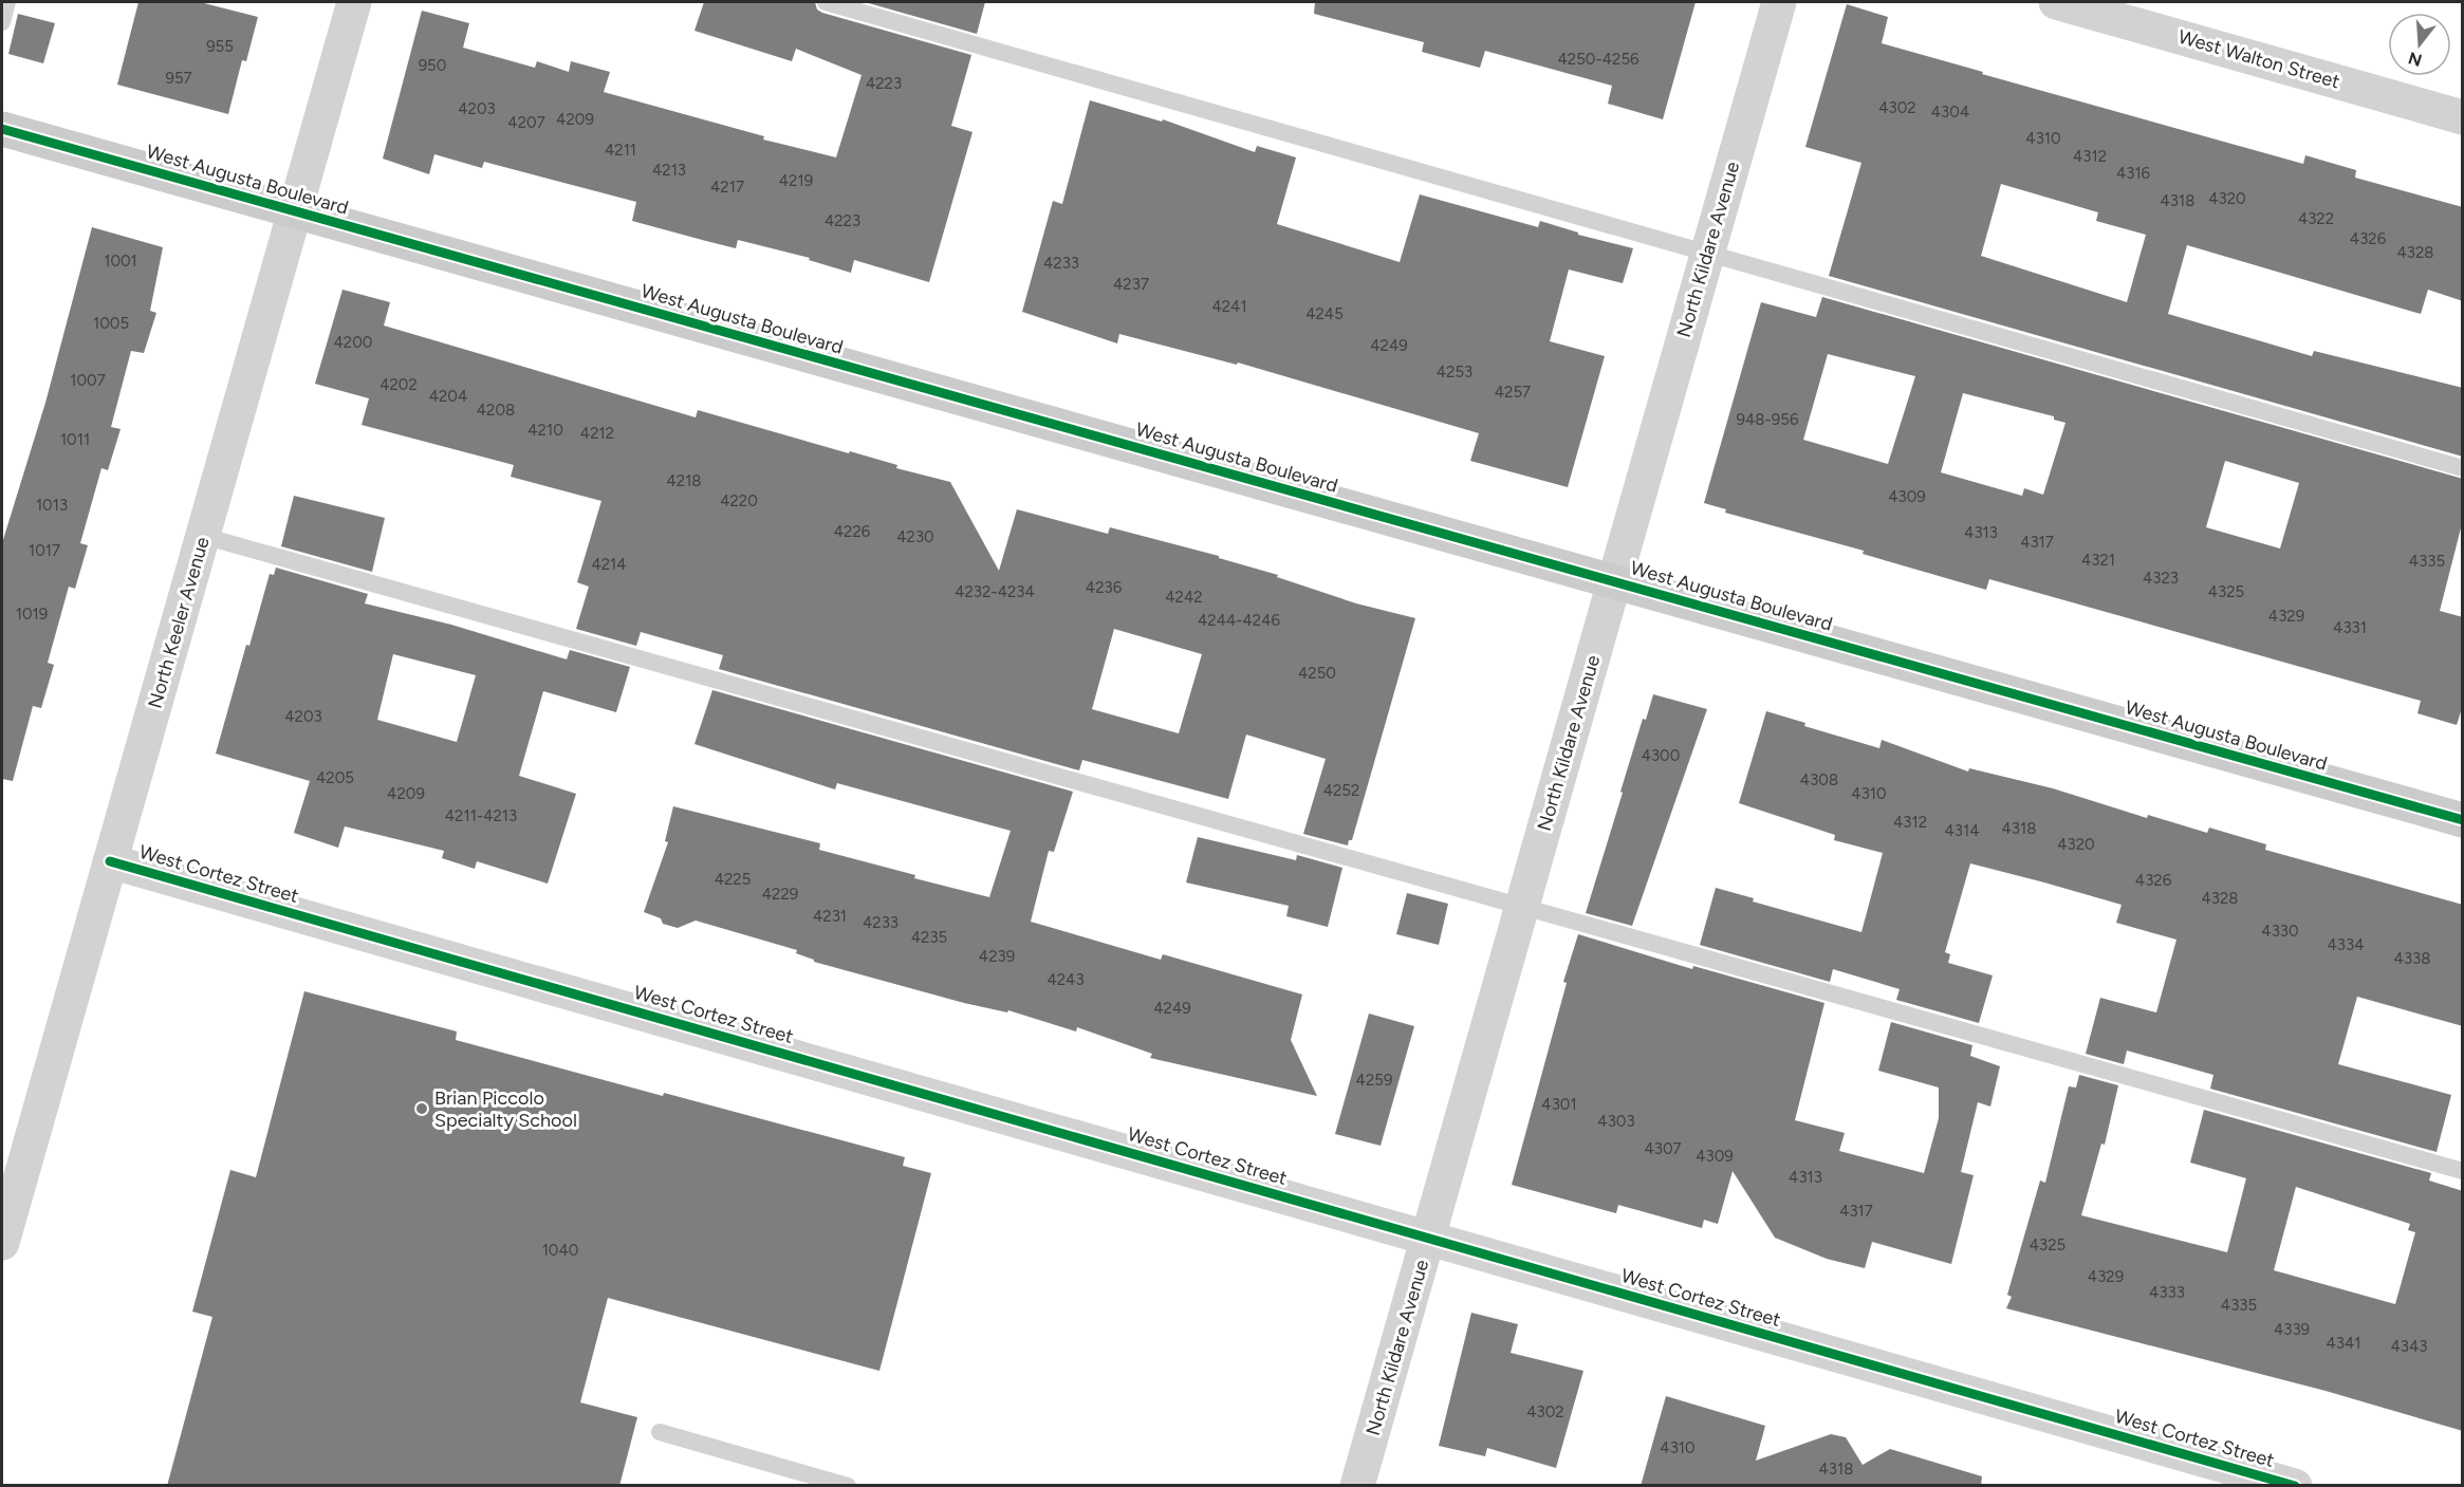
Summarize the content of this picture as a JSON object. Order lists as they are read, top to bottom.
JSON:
{
  "streets": {
    "street": [
      "West Walton Street",
      "West Augusta Boulevard",
      "North Kildare Avenue",
      "North Keeler Avenue",
      "West Cortez Street"
    ]
  },
  "crossings": [
    ["West Augusta Boulevard", "North Kildare Avenue"],
    ["West Augusta Boulevard", "North Keeler Avenue"],
    ["North Kildare Avenue", "West Cortez Street"],
    ["North Keeler Avenue", "West Cortez Street"]
  ],
  "places": ["Brian Piccolo Specialty School"],
  "house_numbers": [
    "955",
    "4250-4256",
    "950",
    "957",
    "4223",
    "4302",
    "4203",
    "4304",
    "4209",
    "4207",
    "4310",
    "4211",
    "4312",
    "4213",
    "4316",
    "4219",
    "4217",
    "4320",
    "4318",
    "4322",
    "4223",
    "4326",
    "4328",
    "1001",
    "4233",
    "4237",
    "4241",
    "4245",
    "1005",
    "4200",
    "4249",
    "4253",
    "1007",
    "4202",
    "4257",
    "4204",
    "4208",
    "948-956",
    "4210",
    "4212",
    "1011",
    "4218",
    "4309",
    "4220",
    "1013",
    "4226",
    "4313",
    "4230",
    "4317",
    "1017",
    "4321",
    "4335",
    "4214",
    "4323",
    "4236",
    "4232-4234",
    "4325",
    "4242",
    "1019",
    "4329",
    "4244-4246",
    "4331",
    "4250",
    "4203",
    "4300",
    "4205",
    "4308",
    "4252",
    "4209",
    "4310",
    "4211-4213",
    "4312",
    "4318",
    "4314",
    "4320",
    "4225",
    "4326",
    "4229",
    "4328",
    "4231",
    "4233",
    "4330",
    "4235",
    "4334",
    "4239",
    "4338",
    "4243",
    "4249",
    "4259",
    "4301",
    "4303",
    "4307",
    "4309",
    "4313",
    "4317",
    "4325",
    "1040",
    "4329",
    "4333",
    "4335",
    "4339",
    "4341",
    "4343",
    "4302",
    "4310",
    "4318"
  ],
  "north": "bottom"
}
